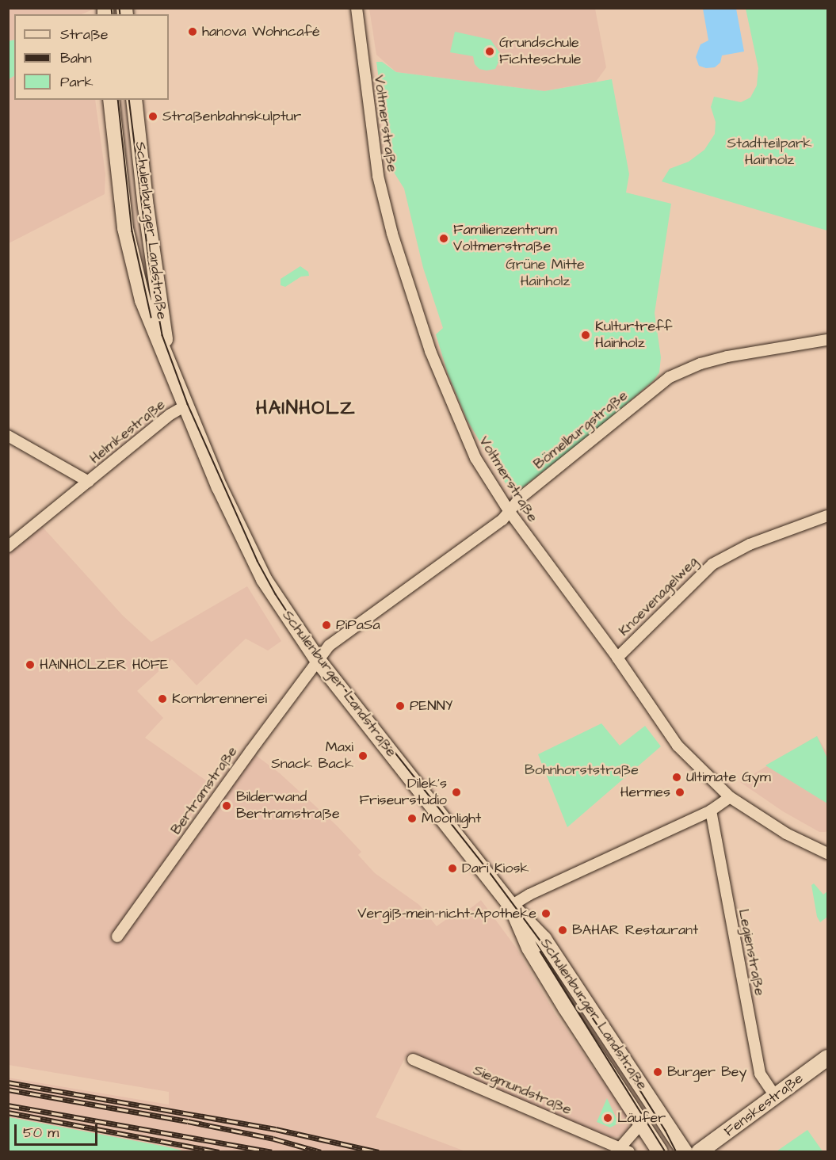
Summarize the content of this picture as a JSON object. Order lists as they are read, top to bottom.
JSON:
{
  "streets": {
    "main road": ["Schulenburger Landstraße", "Fenskestraße"],
    "street": [
      "Voltmerstraße",
      "Bömelburgstraße",
      "Helmkestraße",
      "Knoevenagelweg",
      "Bertramstraße",
      "Legienstraße",
      "Siegmundstraße"
    ]
  },
  "crossings": [
    ["Voltmerstraße", "Bömelburgstraße"],
    ["Voltmerstraße", "Knoevenagelweg"],
    ["Schulenburger Landstraße", "Bömelburgstraße"],
    ["Schulenburger Landstraße", "Helmkestraße"],
    ["Schulenburger Landstraße", "Bertramstraße"],
    ["Schulenburger Landstraße", "Siegmundstraße"],
    ["Bömelburgstraße", "Bertramstraße"],
    ["Legienstraße", "Fenskestraße"]
  ],
  "districts": ["HAINHOLZ"],
  "parks": ["Stadtteilpark Hainholz", "Grüne Mitte Hainholz", "Bohnhorststraße"],
  "places": [
    "hanova Wohncafé",
    "Grundschule Fichteschule",
    "Straßenbahnskulptur",
    "Familienzentrum Voltmerstraße",
    "Kulturtreff Hainholz",
    "PiPaSa",
    "HAINHÖLZER HÖFE",
    "Kornbrennerei",
    "PENNY",
    "Maxi Snack Back",
    "Ultimate Gym",
    "Dilek's Friseurstudio",
    "Hermes",
    "Bilderwand Bertramstraße",
    "Moonlight",
    "Dari Kiosk",
    "Vergiß-mein-nicht-Apotheke",
    "BAHAR Restaurant",
    "Burger Bey",
    "Läufer"
  ],
  "legend": ["Straße", "Bahn", "Park"],
  "scale_bar": "50 m"
}
